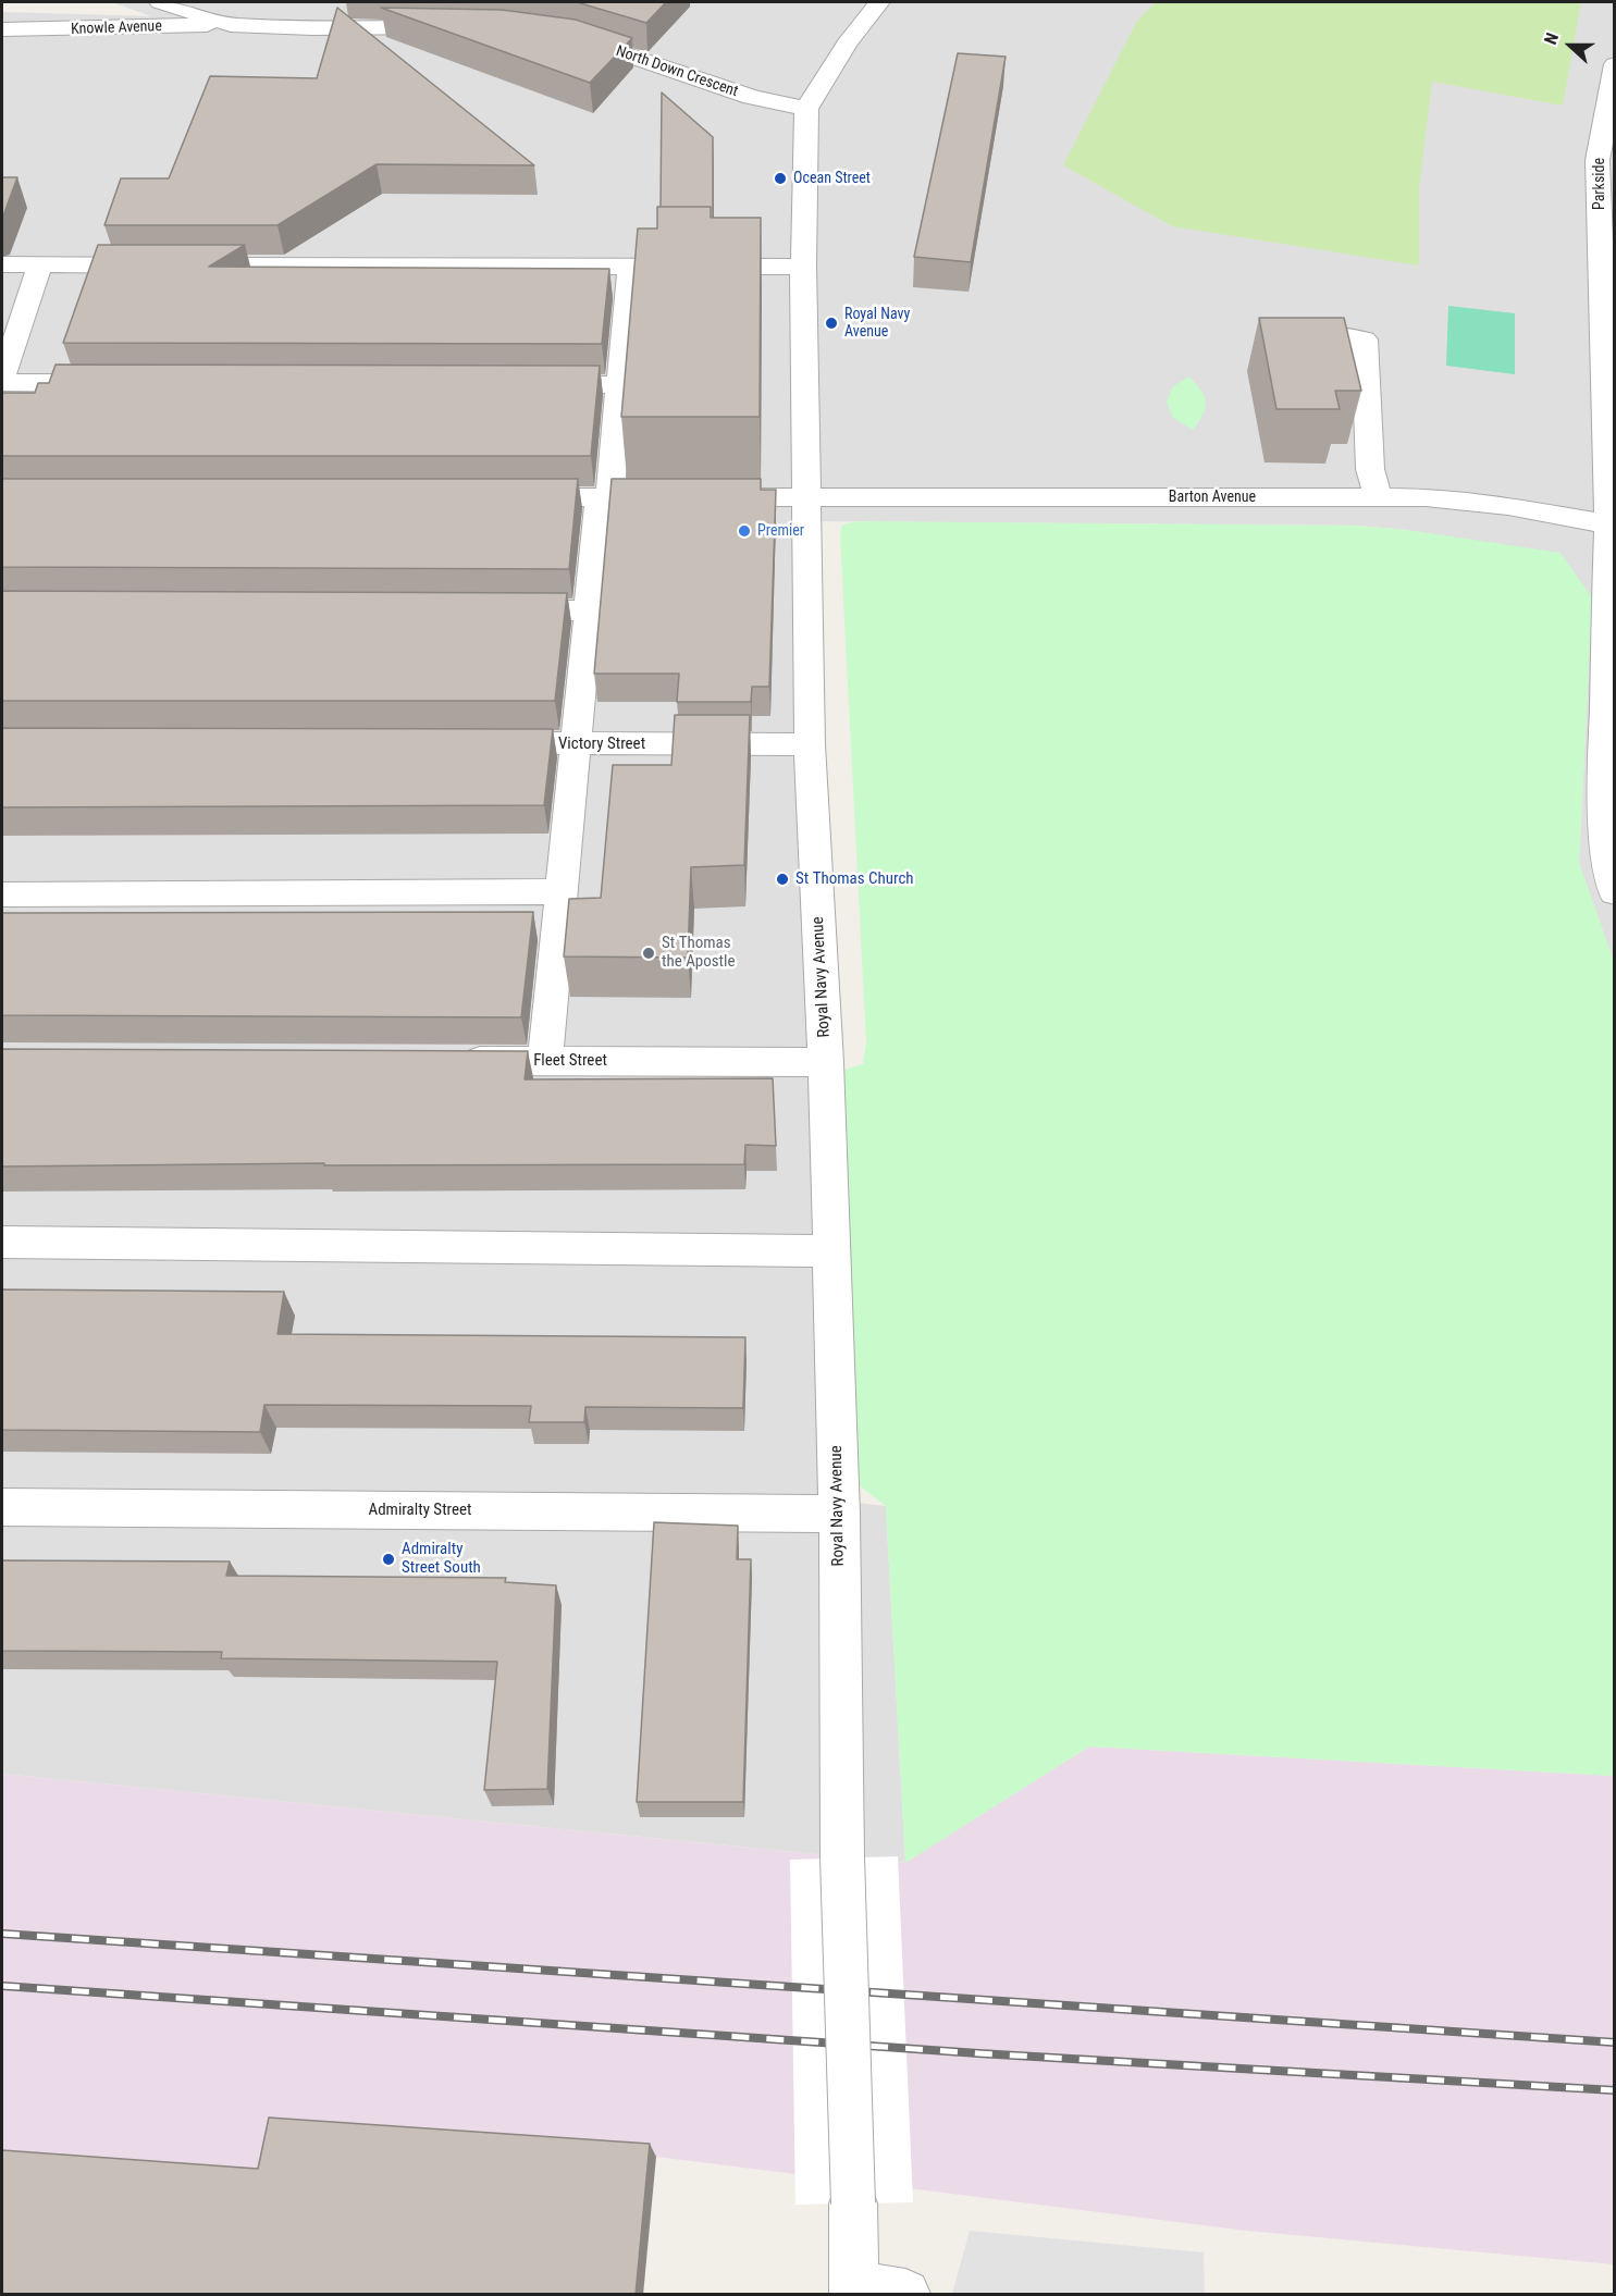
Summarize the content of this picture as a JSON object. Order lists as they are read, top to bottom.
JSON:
{
  "streets": {
    "street": [
      "Knowle Avenue",
      "North Down Crescent",
      "Parkside",
      "Barton Avenue",
      "Victory Street",
      "Royal Navy Avenue",
      "Fleet Street",
      "Admiralty Street"
    ]
  },
  "crossings": [
    ["North Down Crescent", "Royal Navy Avenue"],
    ["Parkside", "Barton Avenue"],
    ["Barton Avenue", "Royal Navy Avenue"],
    ["Victory Street", "Royal Navy Avenue"],
    ["Royal Navy Avenue", "Fleet Street"],
    ["Royal Navy Avenue", "Admiralty Street"]
  ],
  "places": [
    "Ocean Street",
    "Royal Navy Avenue",
    "Premier",
    "St Thomas Church",
    "St Thomas the Apostle",
    "Admiralty Street South"
  ],
  "north": "left"
}
